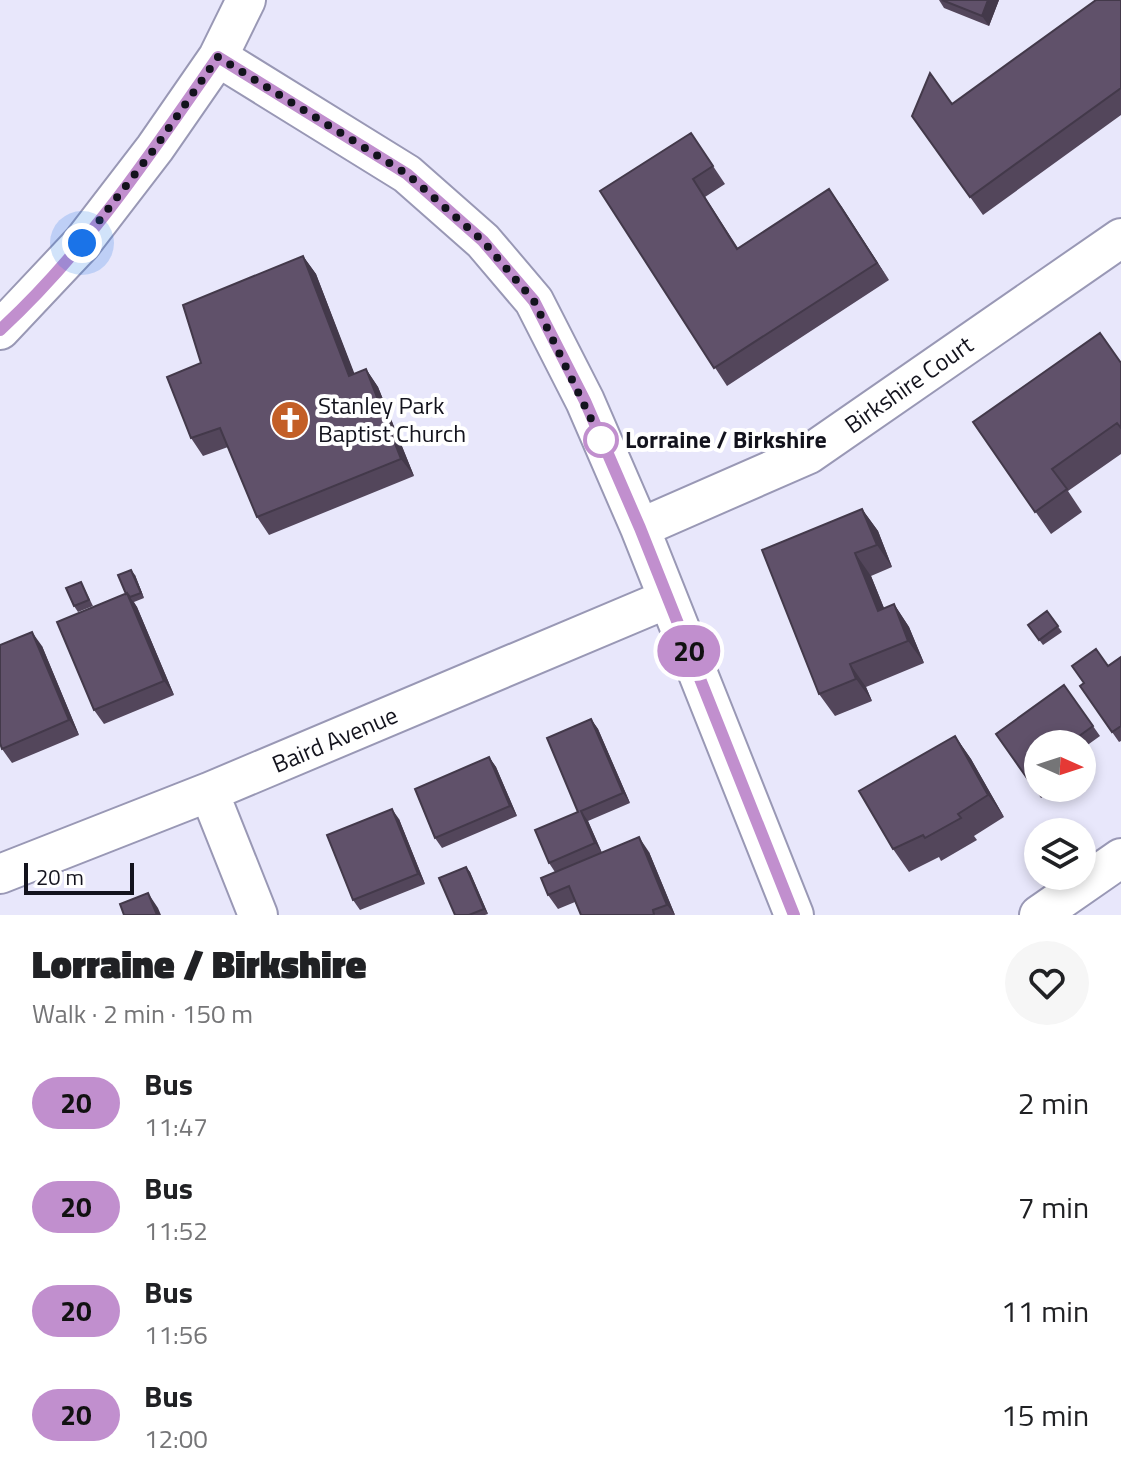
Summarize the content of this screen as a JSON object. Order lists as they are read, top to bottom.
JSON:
{
  "streets": {
    "street": ["Birkshire Court", "Baird Avenue"]
  },
  "places": {
    "church": ["Stanley Park Baptist Church"],
    "other": ["Lorraine / Birkshire"]
  },
  "lines": ["bus line 20"],
  "scale_bar": "20 m",
  "north": "right",
  "page": {
    "on_map": "20",
    "scale": "20 m",
    "heading": ["Lorraine / Birkshire", "Walk · 2 min · 150 m"],
    "list": [
      {
        "mark": "20",
        "name": "Bus",
        "note": "11:47",
        "value": "2 min"
      },
      {
        "mark": "20",
        "name": "Bus",
        "note": "11:52",
        "value": "7 min"
      },
      {
        "mark": "20",
        "name": "Bus",
        "note": "11:56",
        "value": "11 min"
      },
      {
        "mark": "20",
        "name": "Bus",
        "note": "12:00",
        "value": "15 min"
      }
    ]
  }
}
